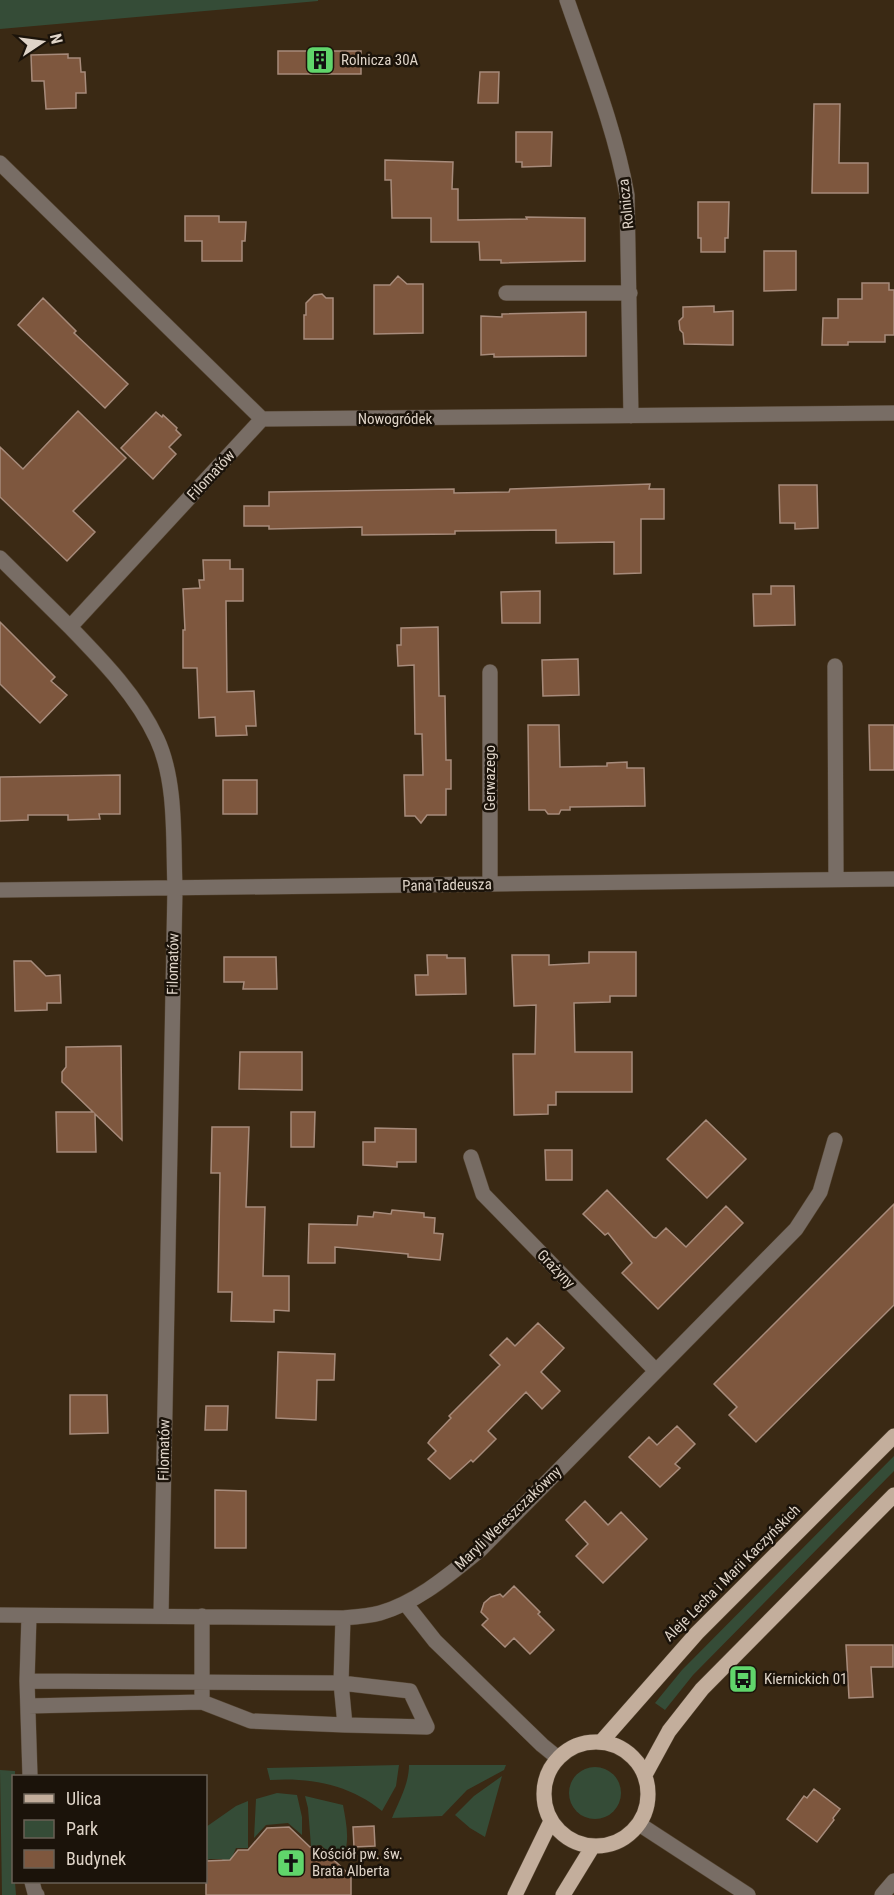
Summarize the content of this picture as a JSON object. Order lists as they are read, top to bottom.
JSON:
{
  "streets": {
    "main road": ["Aleje Lecha i Marii Kaczyńskich"],
    "street": [
      "Rolnicza",
      "Nowogródek",
      "Filomatów",
      "Gerwazego",
      "Pana Tadeusza",
      "Grażyny",
      "Maryli Wereszczakówny"
    ]
  },
  "crossings": [
    ["Rolnicza", "Nowogródek"],
    ["Nowogródek", "Filomatów"],
    ["Filomatów", "Pana Tadeusza"],
    ["Filomatów", "Maryli Wereszczakówny"],
    ["Gerwazego", "Pana Tadeusza"],
    ["Grażyny", "Maryli Wereszczakówny"]
  ],
  "places": {
    "building": ["Rolnicza 30A"],
    "bus stop": ["Kiernickich 01"],
    "church": ["Kościół pw. św. Brata Alberta"]
  },
  "legend": ["Ulica", "Park", "Budynek"],
  "north": "right"
}
